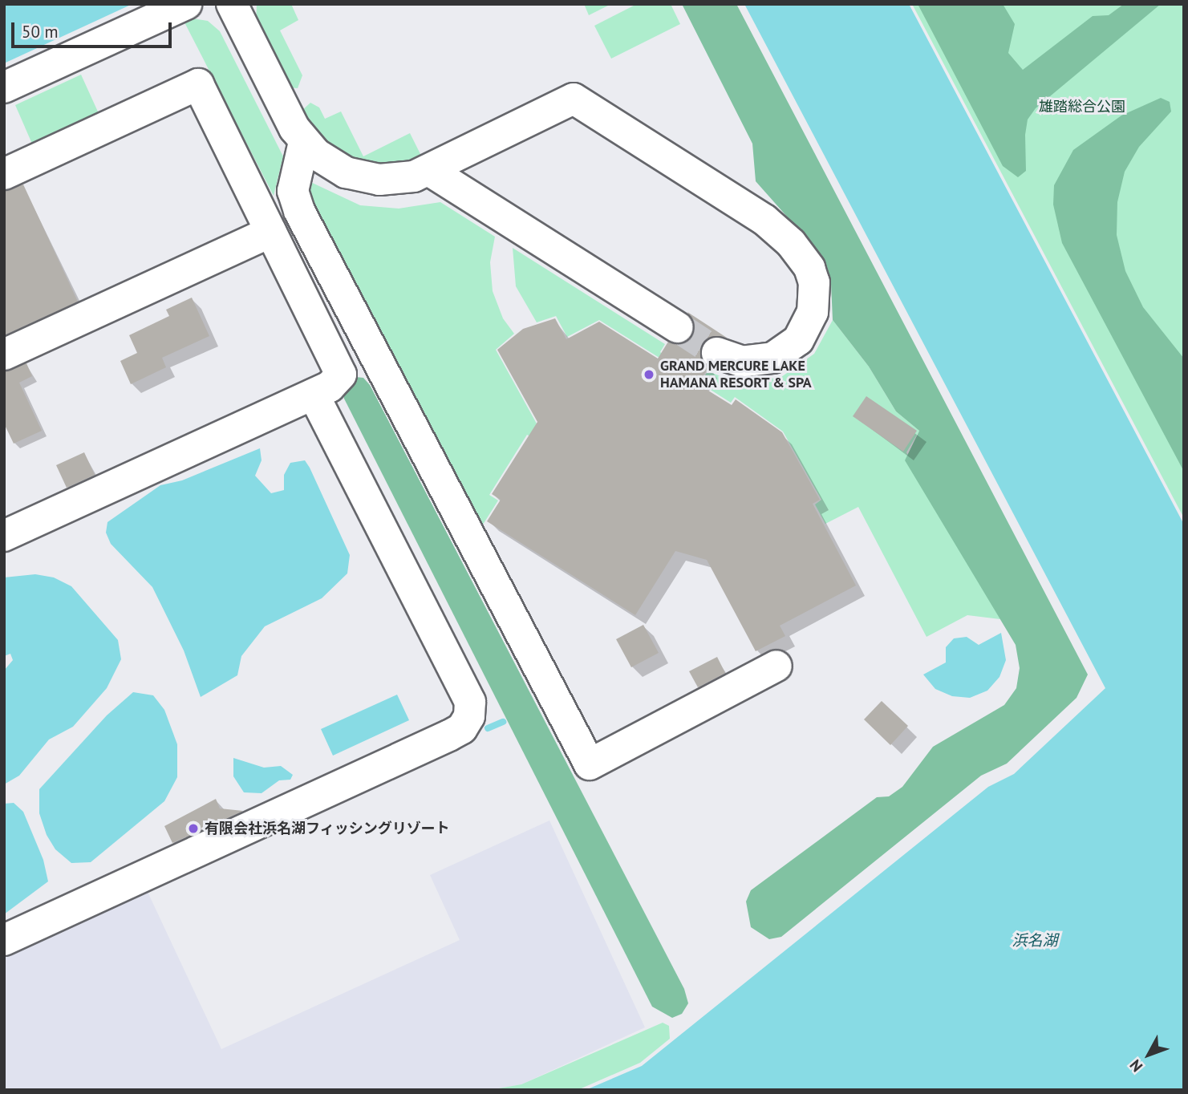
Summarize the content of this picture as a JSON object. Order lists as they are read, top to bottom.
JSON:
{
  "water": ["浜名湖"],
  "parks": ["雄踏総合公園"],
  "places": ["GRAND MERCURE LAKE HAMANA RESORT & SPA", "有限会社浜名湖フィッシングリゾート"],
  "scale_bar": "50 m",
  "north": "bottom left"
}
